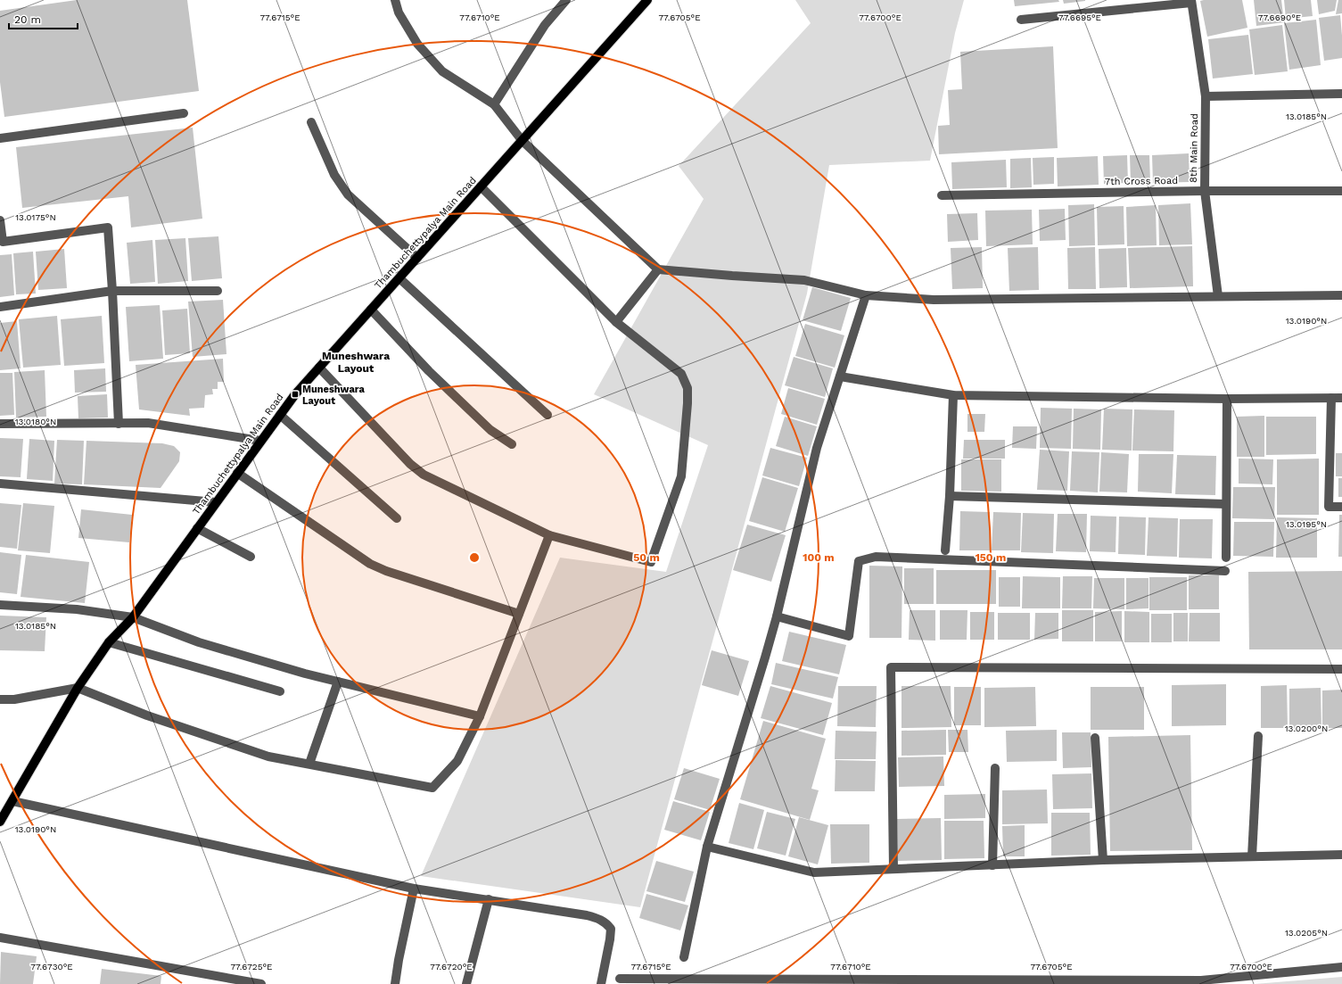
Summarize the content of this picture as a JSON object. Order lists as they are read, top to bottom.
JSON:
{
  "streets": {
    "main road": ["Thambuchettypalya Main Road"],
    "street": ["8th Main Road", "7th Cross Road"]
  },
  "crossings": [
    ["8th Main Road", "7th Cross Road"]
  ],
  "districts": ["Muneshwara Layout"],
  "places": {
    "transit": ["Muneshwara Layout"]
  },
  "scale_bar": "20 m",
  "coordinates": [
    "77.6715°E",
    "77.6710°E",
    "77.6705°E",
    "77.6700°E",
    "77.6695°E",
    "77.6690°E",
    "13.0185°N",
    "13.0175°N",
    "13.0190°N",
    "13.0180°N",
    "13.0195°N",
    "13.0200°N",
    "13.0205°N",
    "77.6730°E",
    "77.6725°E",
    "77.6720°E"
  ],
  "rings": ["50 m", "100 m", "150 m"]
}
